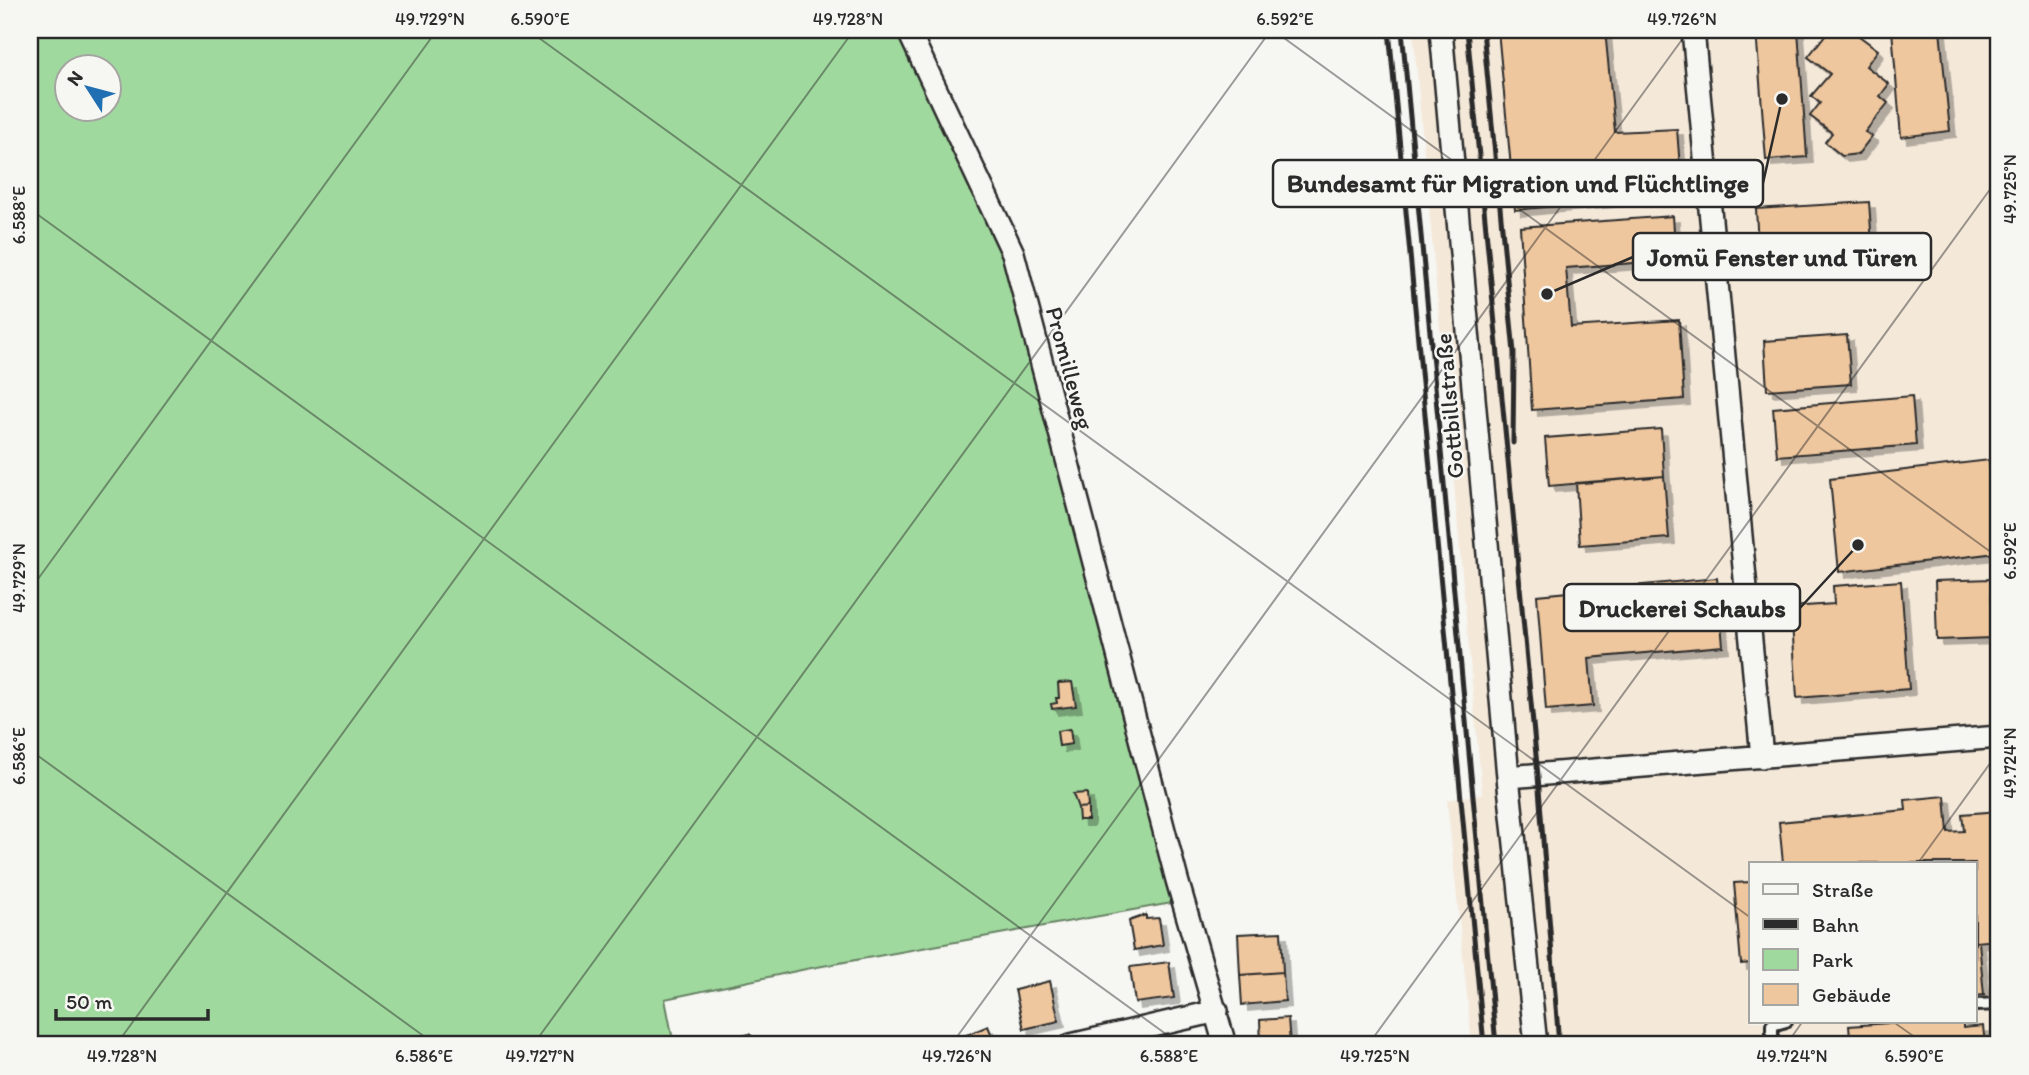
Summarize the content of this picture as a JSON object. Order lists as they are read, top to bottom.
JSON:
{
  "streets": {
    "street": ["Promilleweg", "Gottbillstraße"]
  },
  "places": ["Bundesamt für Migration und Flüchtlinge", "Jomü Fenster und Türen", "Druckerei Schaubs"],
  "legend": [
    "Straße",
    "Bahn",
    "Park",
    "Gebäude"
  ],
  "scale_bar": "50 m",
  "north": "top left",
  "coordinates": [
    "49.729°N",
    "6.590°E",
    "49.728°N",
    "6.592°E",
    "49.726°N",
    "49.725°N",
    "6.588°E",
    "6.586°E",
    "49.724°N",
    "49.727°N"
  ]
}
